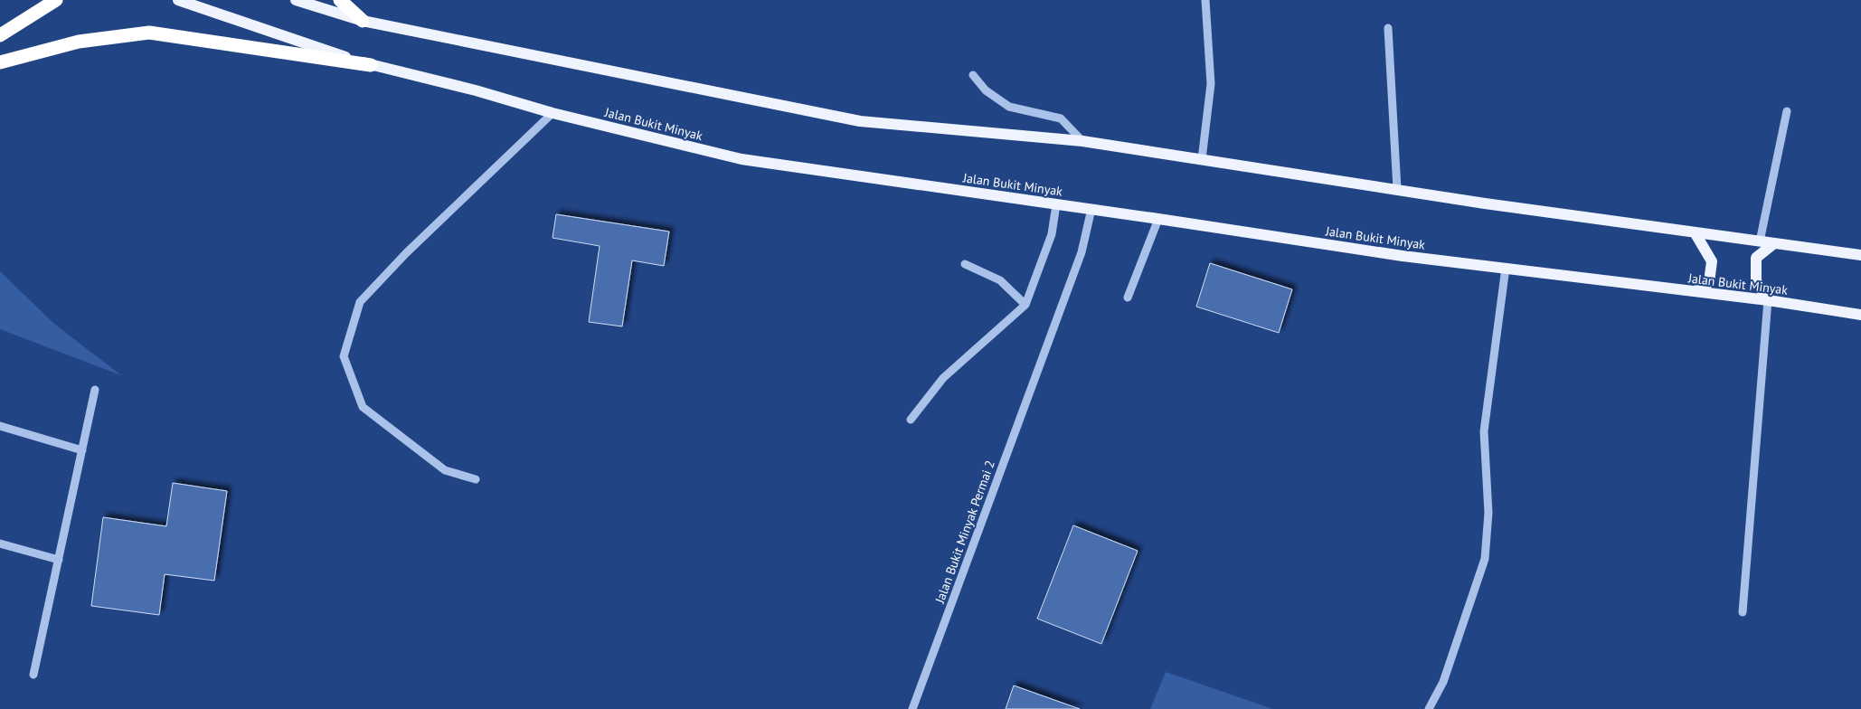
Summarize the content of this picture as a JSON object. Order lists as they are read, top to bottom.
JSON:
{
  "streets": {
    "main road": ["Jalan Bukit Minyak"],
    "street": ["Jalan Bukit Minyak Permai 2"]
  },
  "crossings": [
    ["Jalan Bukit Minyak", "Jalan Bukit Minyak Permai 2"]
  ]
}
